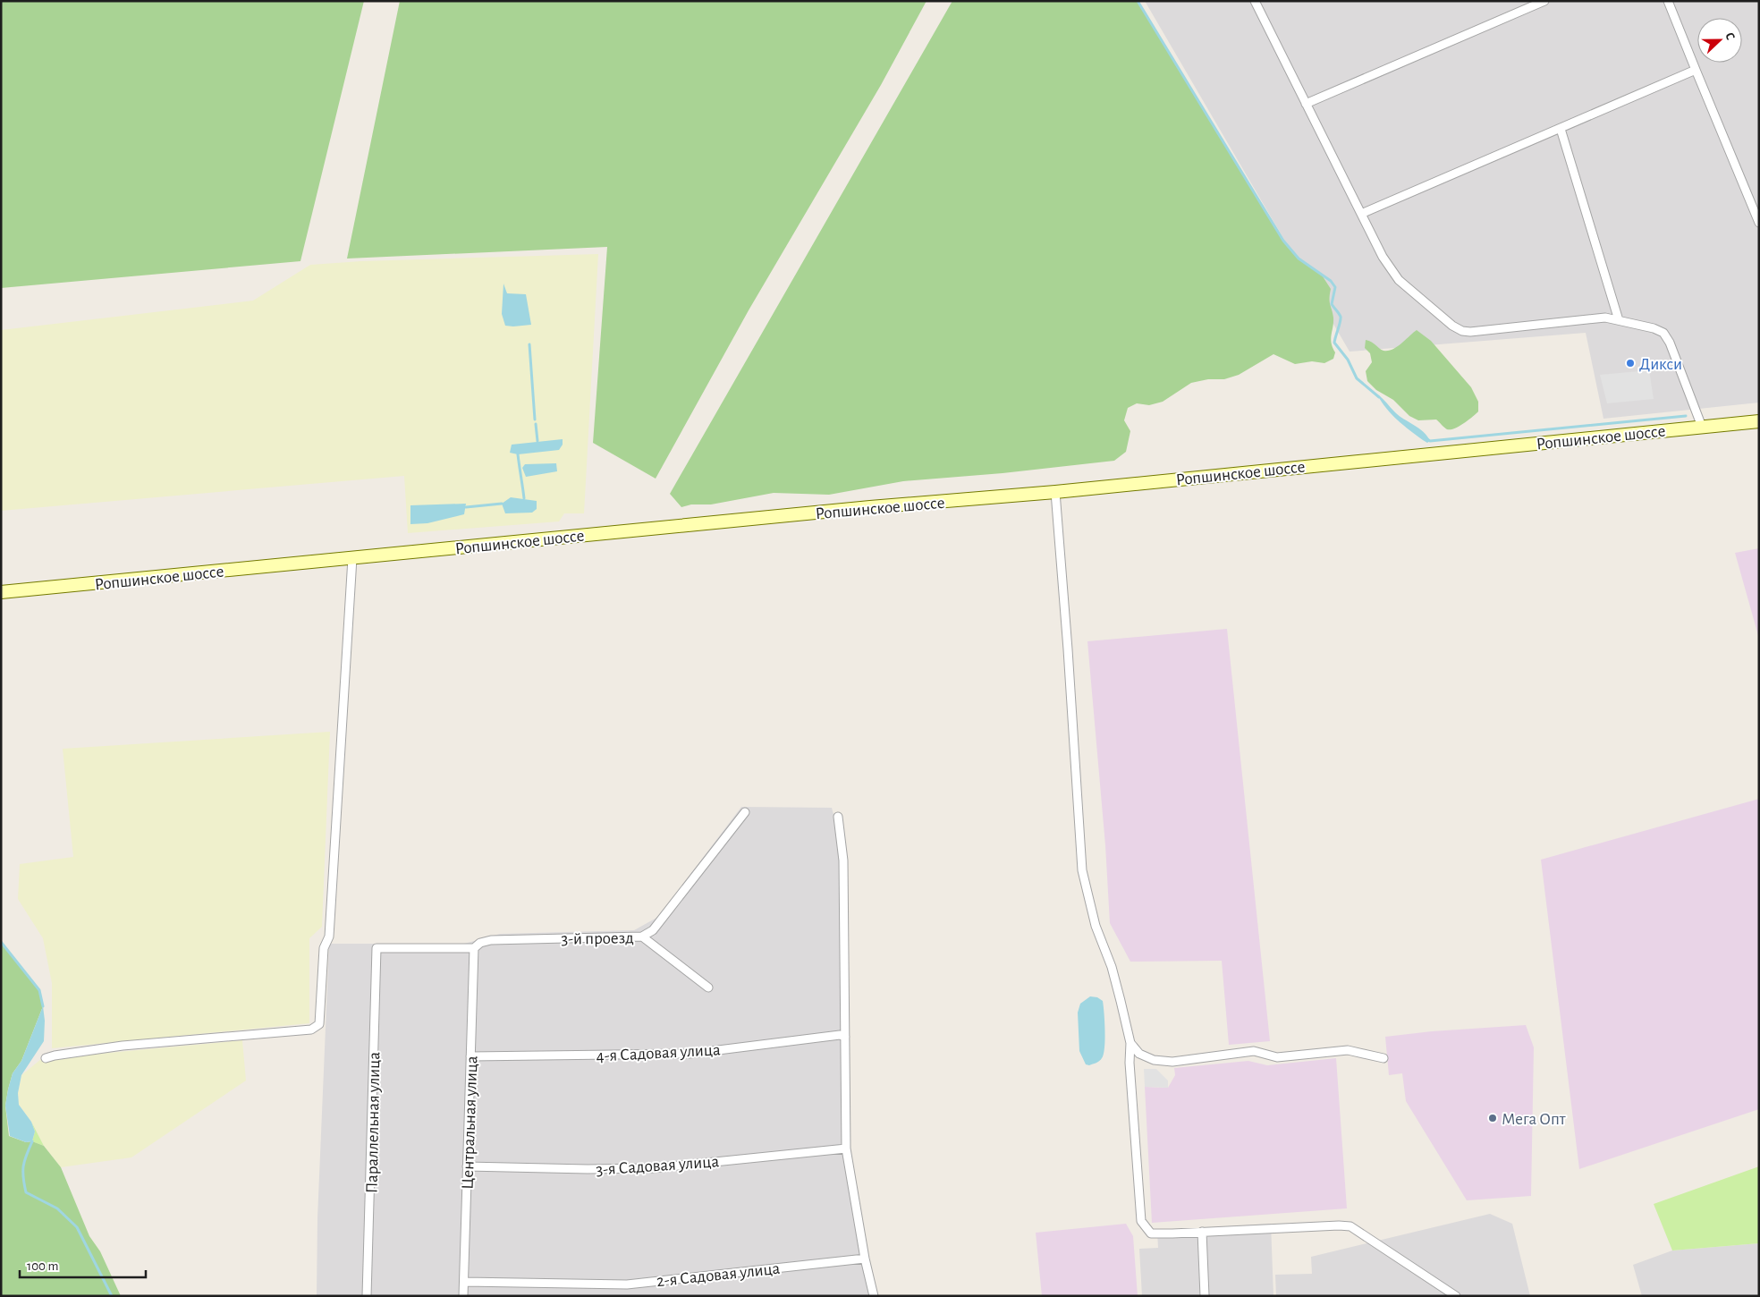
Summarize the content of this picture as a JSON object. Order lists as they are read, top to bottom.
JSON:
{
  "streets": {
    "main road": ["Ропшинское шоссе"],
    "street": [
      "3-й проезд",
      "4-я Садовая улица",
      "Параллельная улица",
      "Центральная улица",
      "3-я Садовая улица",
      "2-я Садовая улица"
    ]
  },
  "crossings": [
    ["3-й проезд", "Параллельная улица"],
    ["3-й проезд", "Центральная улица"],
    ["4-я Садовая улица", "Центральная улица"],
    ["Параллельная улица", "Центральная улица"],
    ["Центральная улица", "3-я Садовая улица"],
    ["Центральная улица", "2-я Садовая улица"]
  ],
  "places": ["Дикси", "Мега Опт"],
  "scale_bar": "100 m",
  "north": "right"
}
